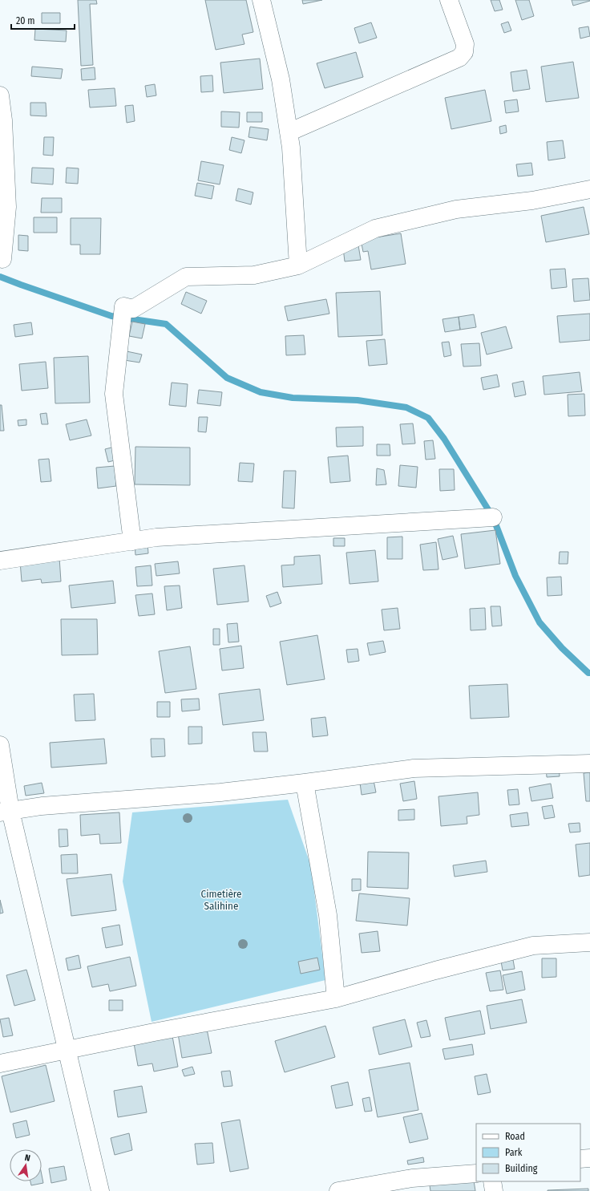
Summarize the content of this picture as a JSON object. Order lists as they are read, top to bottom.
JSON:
{
  "parks": ["Cimetière Salihine"],
  "legend": ["Road", "Park", "Building"],
  "scale_bar": "20 m",
  "north": "top"
}
